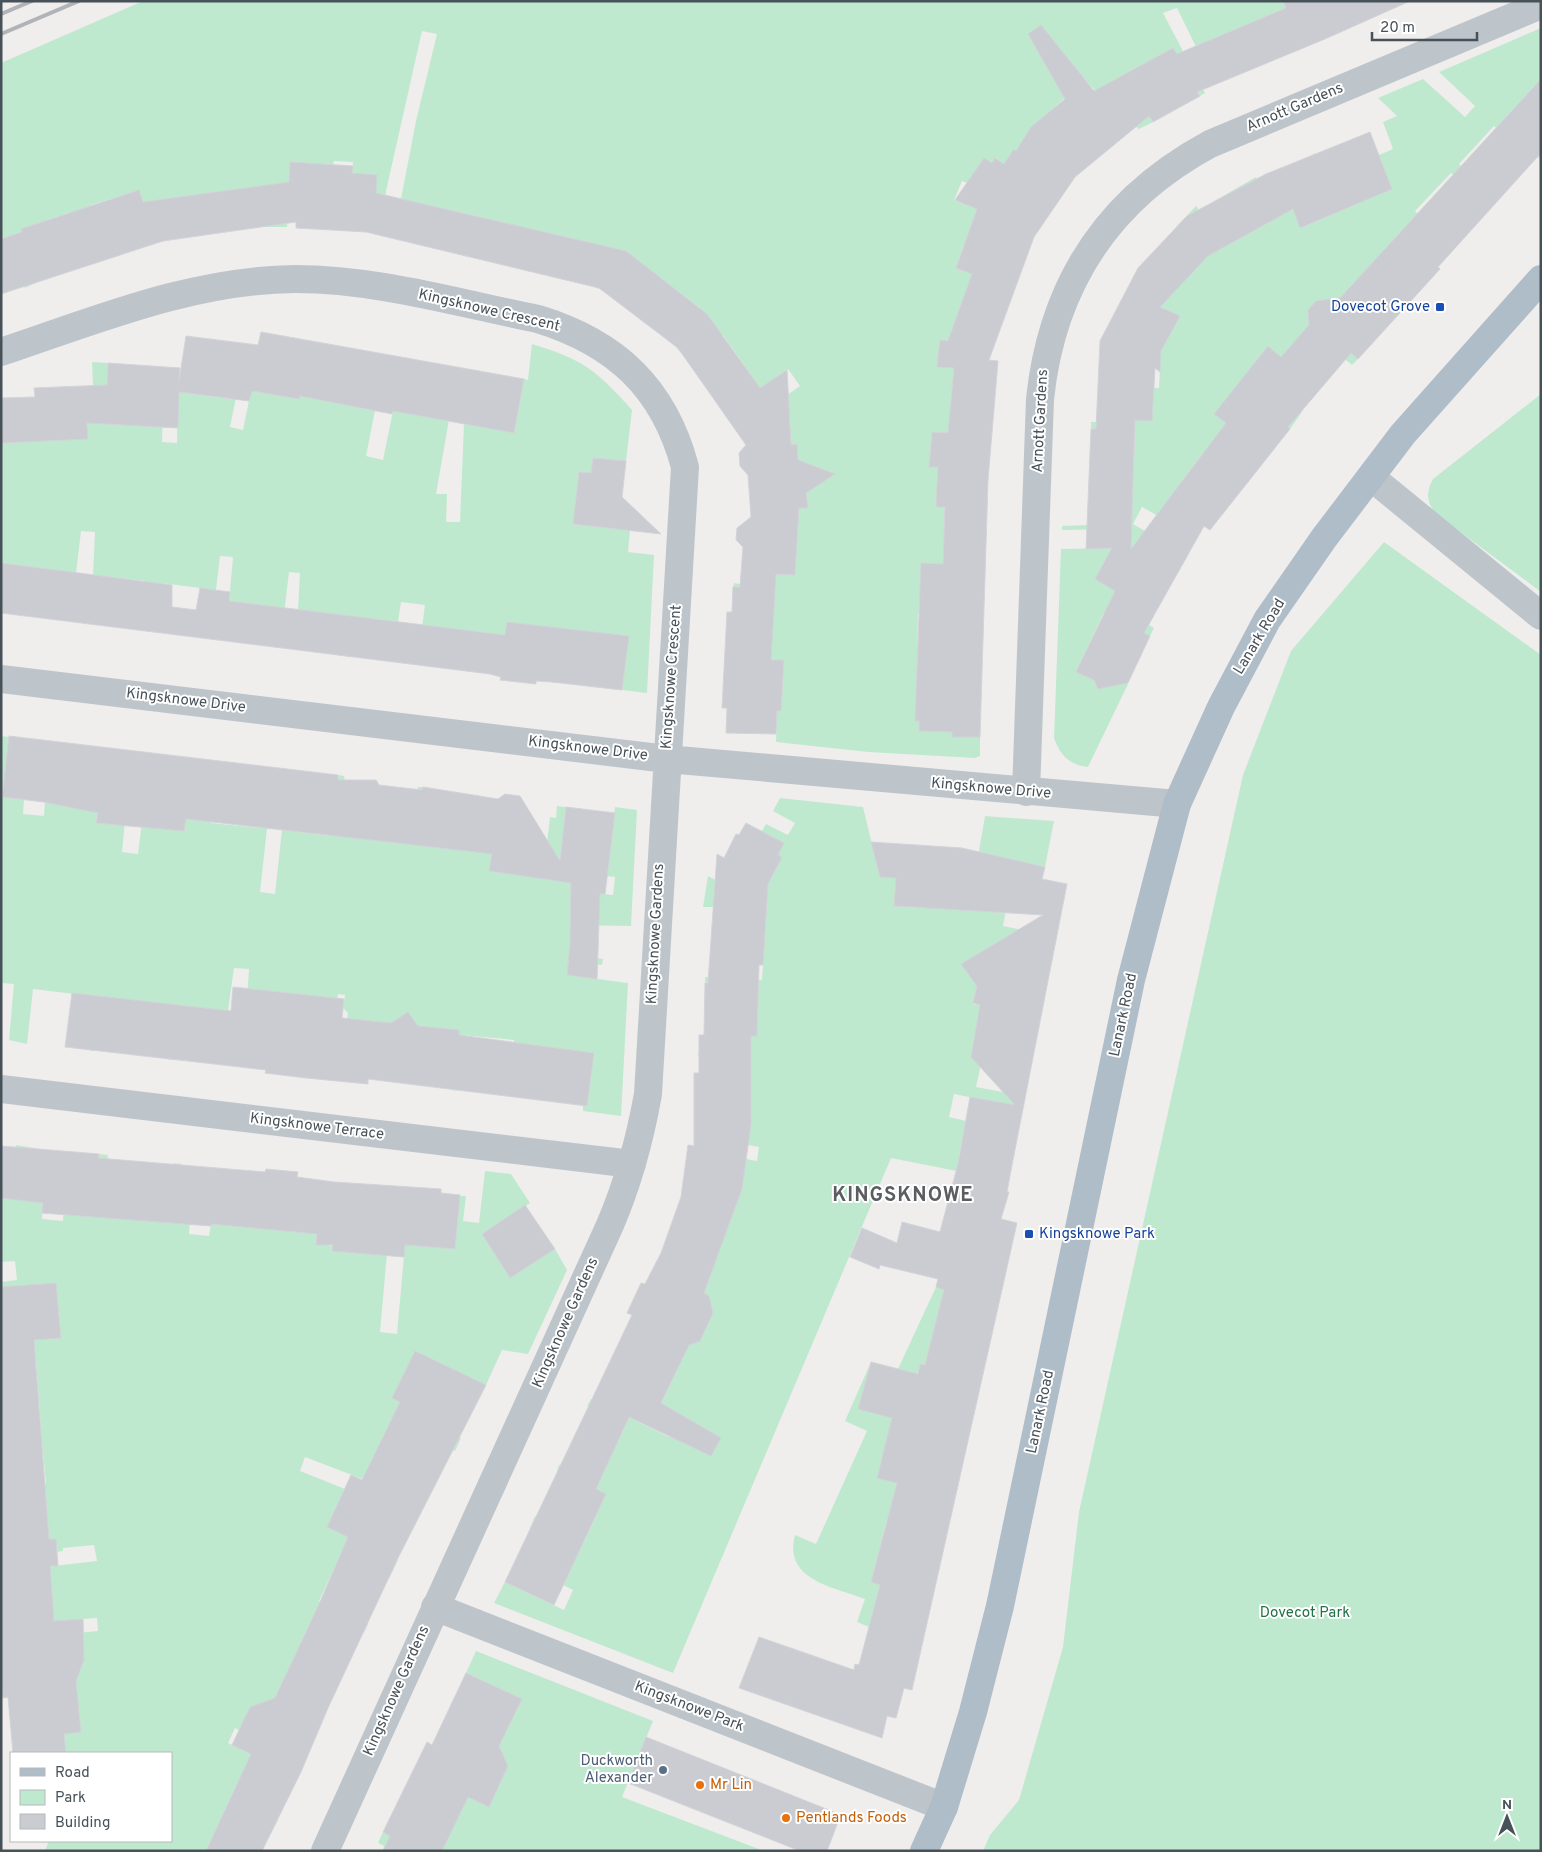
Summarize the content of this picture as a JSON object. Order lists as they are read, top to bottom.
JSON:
{
  "streets": {
    "main road": ["Lanark Road"],
    "street": [
      "Arnott Gardens",
      "Kingsknowe Crescent",
      "Kingsknowe Drive",
      "Kingsknowe Gardens",
      "Kingsknowe Terrace",
      "Kingsknowe Park"
    ]
  },
  "crossings": [
    ["Arnott Gardens", "Kingsknowe Drive"],
    ["Kingsknowe Crescent", "Kingsknowe Drive"],
    ["Kingsknowe Crescent", "Kingsknowe Gardens"],
    ["Lanark Road", "Kingsknowe Drive"],
    ["Lanark Road", "Kingsknowe Park"],
    ["Kingsknowe Drive", "Kingsknowe Gardens"],
    ["Kingsknowe Gardens", "Kingsknowe Terrace"],
    ["Kingsknowe Gardens", "Kingsknowe Park"]
  ],
  "districts": ["KINGSKNOWE"],
  "parks": ["Dovecot Park"],
  "places": {
    "transit": ["Dovecot Grove", "Kingsknowe Park"],
    "other": ["Duckworth Alexander", "Mr Lin", "Pentlands Foods"]
  },
  "legend": ["Road", "Park", "Building"],
  "scale_bar": "20 m",
  "north": "top"
}
